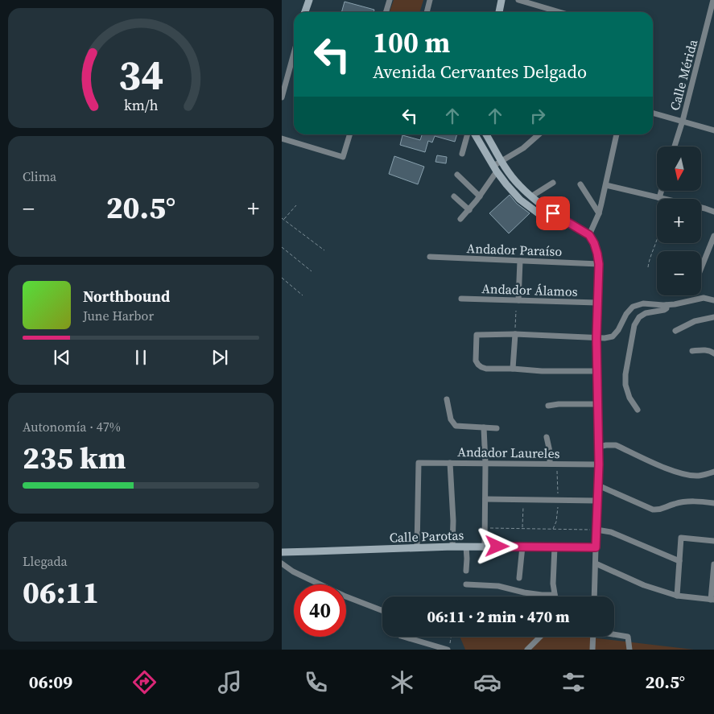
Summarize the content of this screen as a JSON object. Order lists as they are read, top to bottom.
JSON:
{
  "streets": {
    "street": [
      "Calle Mérida",
      "Andador Paraíso",
      "Andador Álamos",
      "Andador Laureles",
      "Calle Parotas"
    ]
  },
  "crossings": [
    ["Andador Laureles", "Calle Parotas"]
  ],
  "north": "bottom",
  "page": {
    "turn": ["100 m", "Avenida Cervantes Delgado"],
    "tile": [
      "Clima",
      ["Autonomía · 47%", "235 km"],
      ["Llegada", "06:11"]
    ],
    "map_buttons": ["+", "−"],
    "heat": ["−", "20.5°", "+"],
    "song": ["Northbound", "June Harbor"],
    "limit": "40",
    "trip": "06:11 · 2 min · 470 m",
    "tabs": ["06:09", "20.5°"],
    "gauge": ["34", "km/h"]
  }
}
